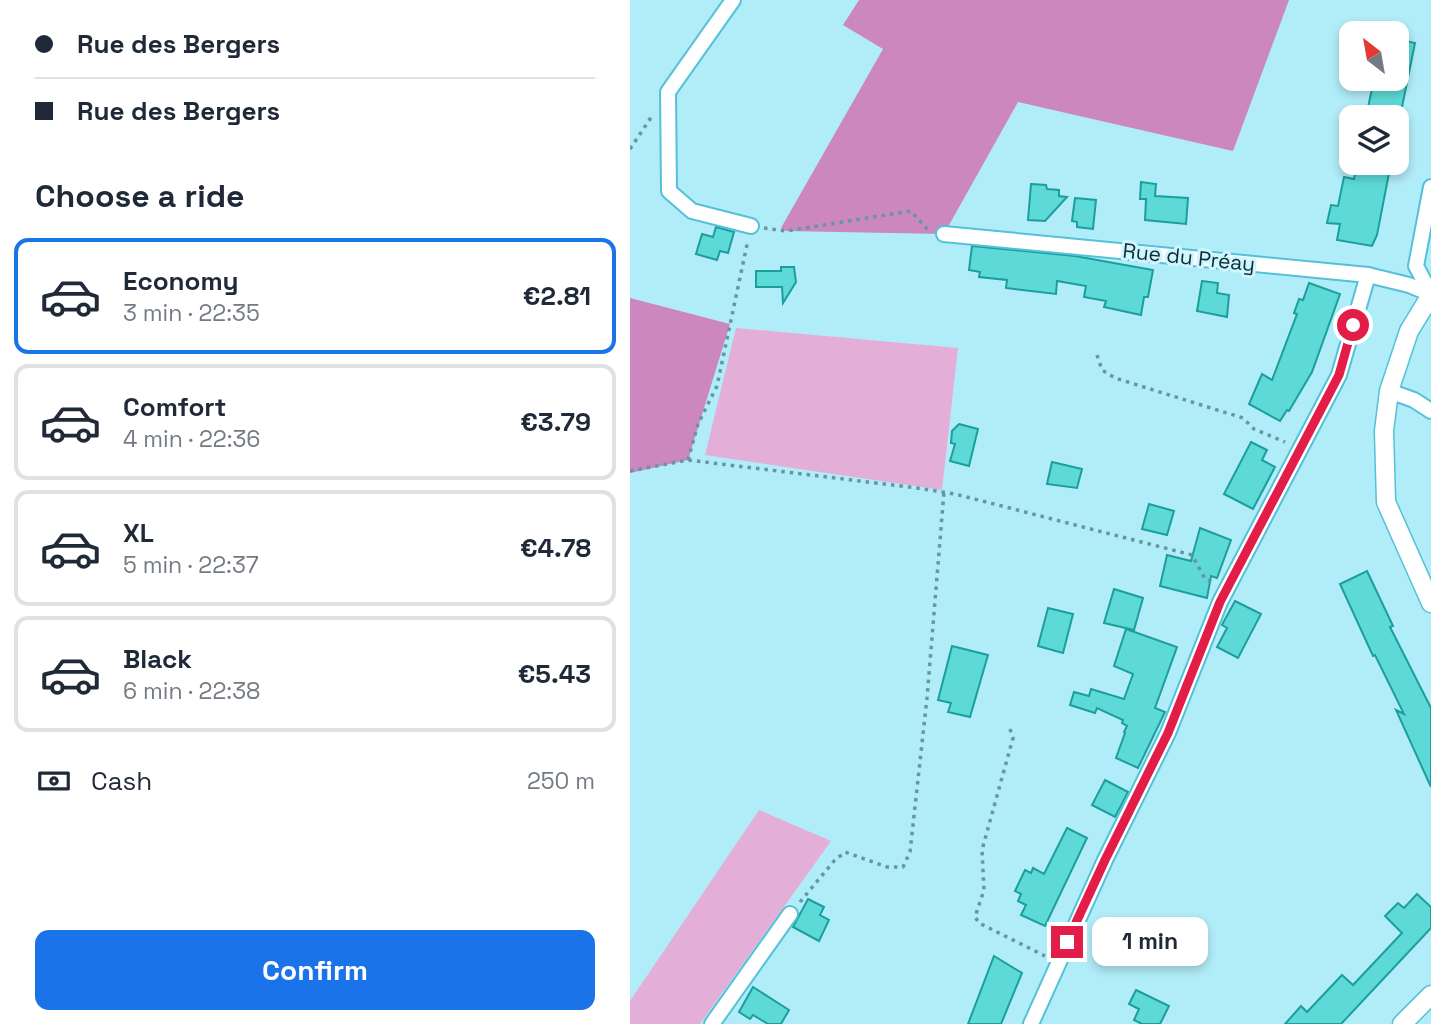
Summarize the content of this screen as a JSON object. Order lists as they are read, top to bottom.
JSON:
{
  "streets": {
    "street": ["Rue du Préay"]
  },
  "north": "top left",
  "page": {
    "banner": ["Rue des Bergers", "Rue des Bergers"],
    "heading": "Choose a ride",
    "list": [
      {
        "name": "Economy",
        "note": "3 min · 22:35",
        "value": "€2.81"
      },
      {
        "name": "Comfort",
        "note": "4 min · 22:36",
        "value": "€3.79"
      },
      {
        "name": "XL",
        "note": "5 min · 22:37",
        "value": "€4.78"
      },
      {
        "name": "Black",
        "note": "6 min · 22:38",
        "value": "€5.43"
      }
    ],
    "pay": ["Cash", "250 m"],
    "buttons": "Confirm",
    "bubble": "1 min"
  }
}
